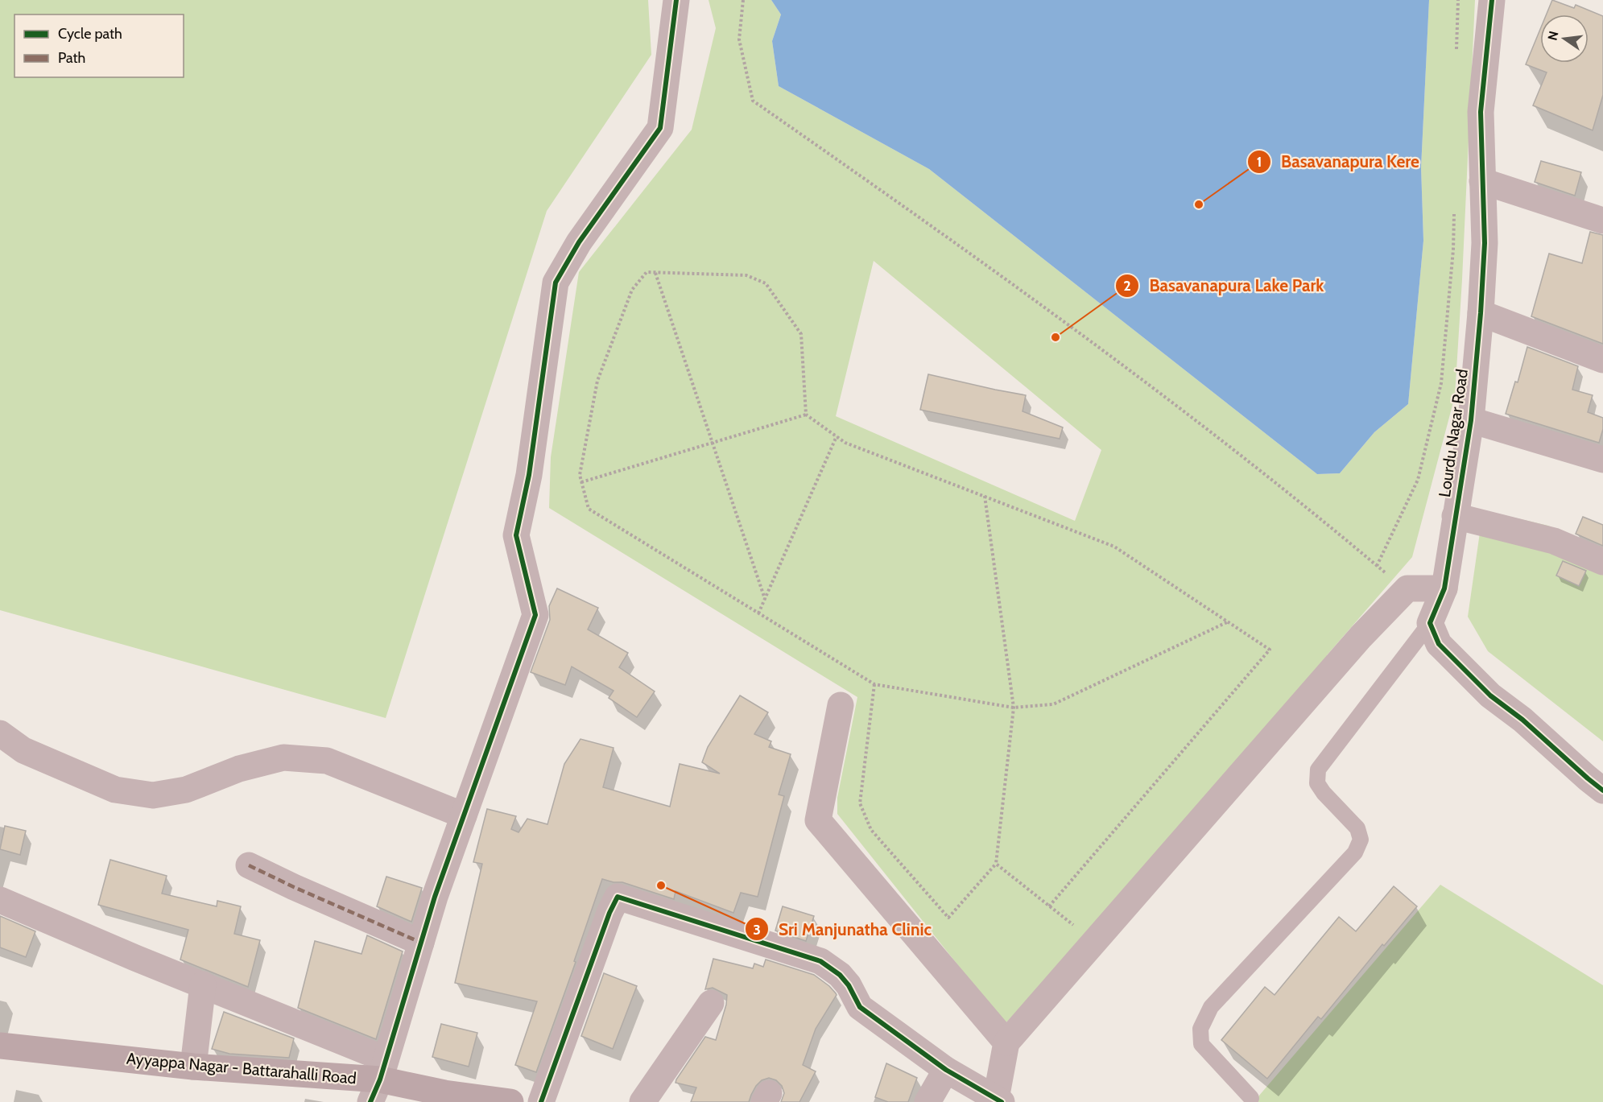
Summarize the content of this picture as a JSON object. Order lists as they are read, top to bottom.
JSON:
{
  "streets": {
    "main road": ["Ayyappa Nagar - Battarahalli Road"],
    "street": ["Lourdu Nagar Road"]
  },
  "places": ["Basavanapura Kere", "Basavanapura Lake Park", "Sri Manjunatha Clinic"],
  "legend": ["Cycle path", "Path"],
  "north": "left"
}
